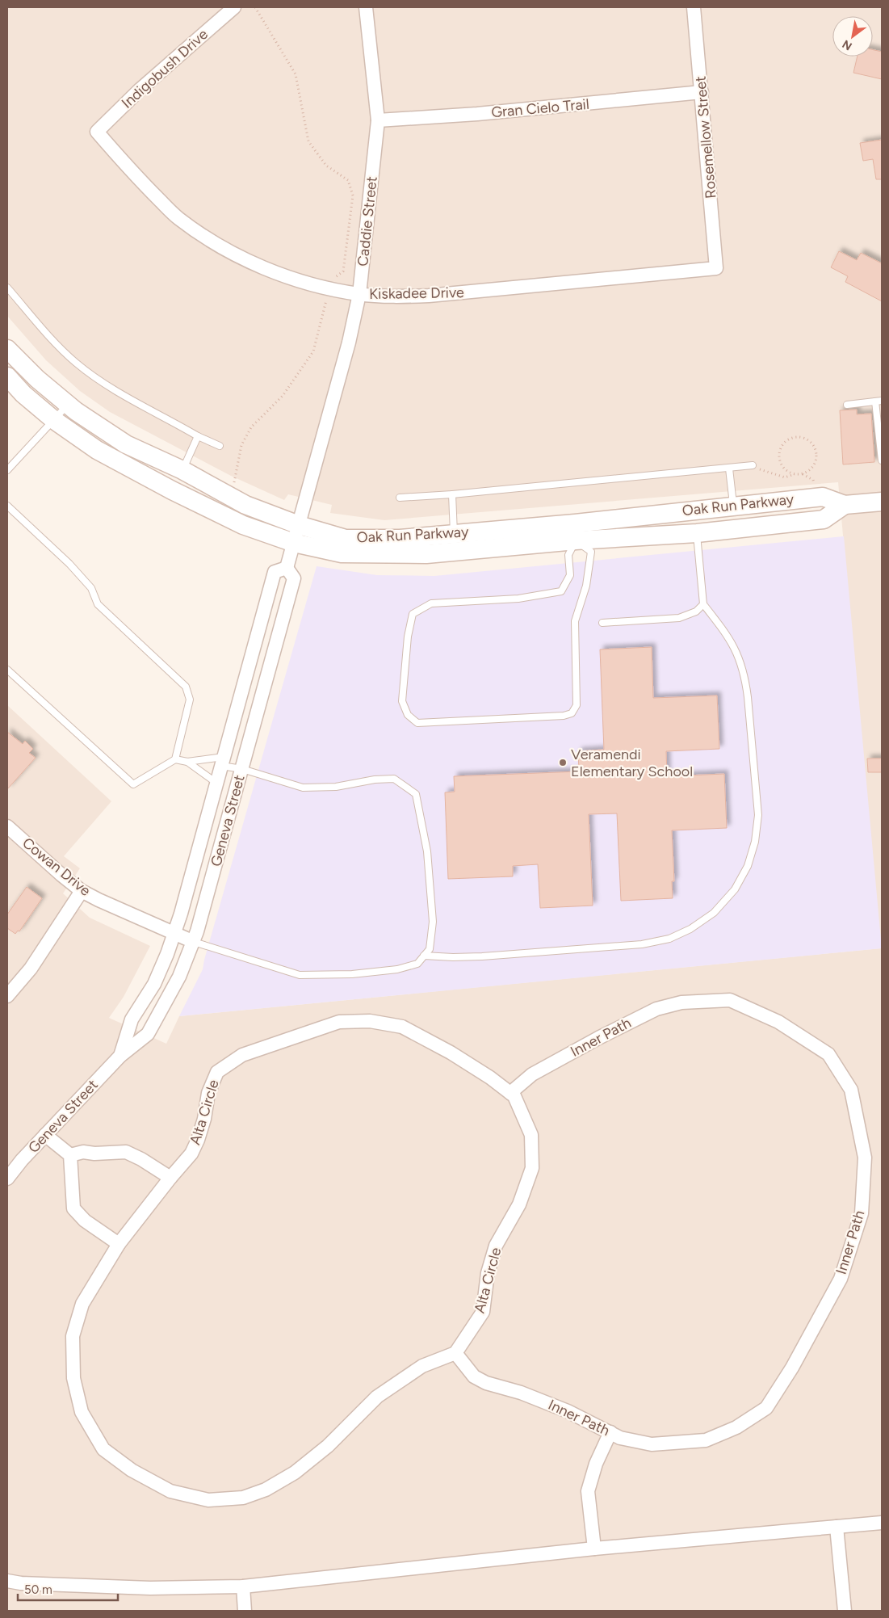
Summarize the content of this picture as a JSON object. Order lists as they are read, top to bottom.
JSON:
{
  "streets": {
    "street": [
      "Indigobush Drive",
      "Gran Cielo Trail",
      "Rosemellow Street",
      "Caddie Street",
      "Kiskadee Drive",
      "Oak Run Parkway",
      "Geneva Street",
      "Cowan Drive",
      "Inner Path",
      "Alta Circle"
    ]
  },
  "crossings": [
    ["Indigobush Drive", "Kiskadee Drive"],
    ["Gran Cielo Trail", "Rosemellow Street"],
    ["Gran Cielo Trail", "Caddie Street"],
    ["Rosemellow Street", "Kiskadee Drive"],
    ["Caddie Street", "Kiskadee Drive"],
    ["Caddie Street", "Oak Run Parkway"],
    ["Geneva Street", "Cowan Drive"],
    ["Inner Path", "Alta Circle"]
  ],
  "places": ["Veramendi Elementary School"],
  "scale_bar": "50 m",
  "north": "bottom left"
}
